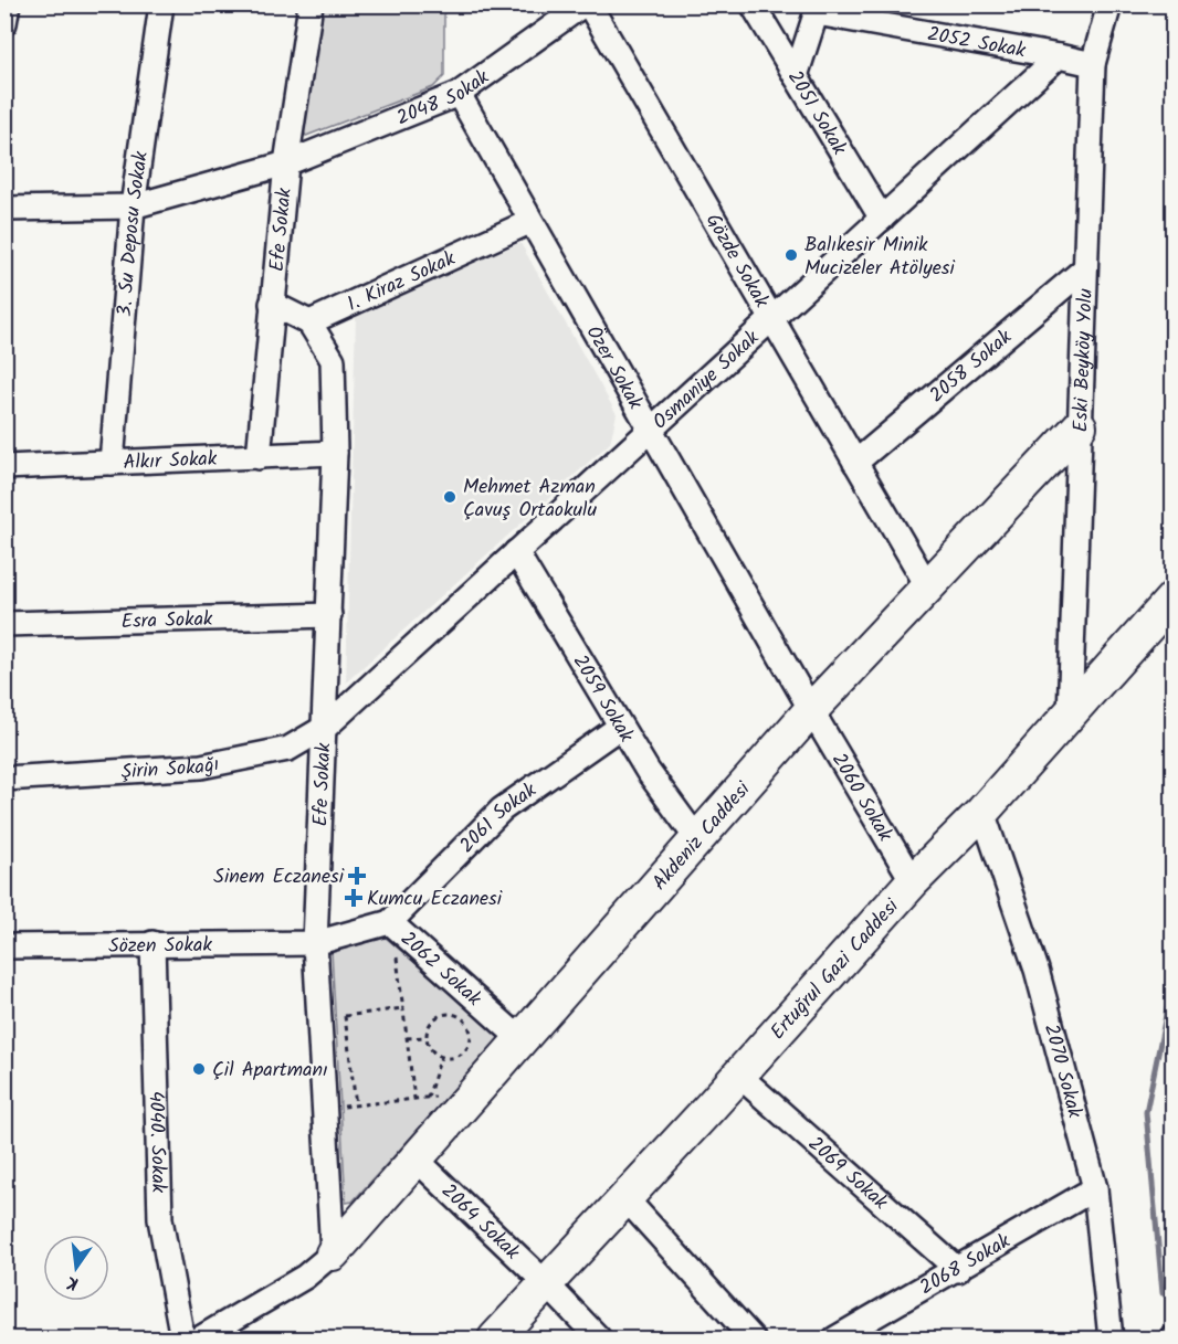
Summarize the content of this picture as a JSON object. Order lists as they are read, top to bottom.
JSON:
{
  "streets": {
    "main road": ["Akdeniz Caddesi", "Ertuğrul Gazi Caddesi"],
    "street": [
      "2052 Sokak",
      "2048 Sokak",
      "2051 Sokak",
      "Efe Sokak",
      "3. Su Deposu Sokak",
      "Gözde Sokak",
      "1. Kiraz Sokak",
      "Eski Beyköy Yolu",
      "2058 Sokak",
      "Özer Sokak",
      "Osmaniye Sokak",
      "Alkır Sokak",
      "Esra Sokak",
      "2059 Sokak",
      "Şirin Sokağı",
      "2060 Sokak",
      "2061 Sokak",
      "Sözen Sokak",
      "2062 Sokak",
      "2070 Sokak",
      "4040. Sokak",
      "2069 Sokak",
      "2064 Sokak",
      "2068 Sokak"
    ]
  },
  "crossings": [
    ["2052 Sokak", "Osmaniye Sokak"],
    ["2048 Sokak", "Efe Sokak"],
    ["2048 Sokak", "3. Su Deposu Sokak"],
    ["2048 Sokak", "Gözde Sokak"],
    ["2048 Sokak", "Özer Sokak"],
    ["2051 Sokak", "Osmaniye Sokak"],
    ["Efe Sokak", "1. Kiraz Sokak"],
    ["Efe Sokak", "Osmaniye Sokak"],
    ["Efe Sokak", "Alkır Sokak"],
    ["Efe Sokak", "Esra Sokak"],
    ["Efe Sokak", "Şirin Sokağı"],
    ["Efe Sokak", "Akdeniz Caddesi"],
    ["Efe Sokak", "Sözen Sokak"],
    ["Efe Sokak", "2062 Sokak"],
    ["3. Su Deposu Sokak", "Alkır Sokak"],
    ["Gözde Sokak", "2058 Sokak"],
    ["Gözde Sokak", "Osmaniye Sokak"],
    ["Gözde Sokak", "Akdeniz Caddesi"],
    ["1. Kiraz Sokak", "Özer Sokak"],
    ["Eski Beyköy Yolu", "2058 Sokak"],
    ["Eski Beyköy Yolu", "Akdeniz Caddesi"],
    ["Eski Beyköy Yolu", "Ertuğrul Gazi Caddesi"],
    ["Özer Sokak", "Osmaniye Sokak"],
    ["Özer Sokak", "2060 Sokak"],
    ["Özer Sokak", "Akdeniz Caddesi"],
    ["Osmaniye Sokak", "2059 Sokak"],
    ["Osmaniye Sokak", "Şirin Sokağı"],
    ["2059 Sokak", "2061 Sokak"],
    ["2059 Sokak", "Akdeniz Caddesi"],
    ["2060 Sokak", "Akdeniz Caddesi"],
    ["2060 Sokak", "Ertuğrul Gazi Caddesi"],
    ["2061 Sokak", "2062 Sokak"],
    ["Akdeniz Caddesi", "2062 Sokak"],
    ["Akdeniz Caddesi", "2064 Sokak"],
    ["Sözen Sokak", "2062 Sokak"],
    ["Sözen Sokak", "4040. Sokak"],
    ["Ertuğrul Gazi Caddesi", "2070 Sokak"],
    ["Ertuğrul Gazi Caddesi", "2069 Sokak"],
    ["Ertuğrul Gazi Caddesi", "2064 Sokak"],
    ["2070 Sokak", "2068 Sokak"],
    ["2069 Sokak", "2068 Sokak"]
  ],
  "places": {
    "other": ["Balıkesir Minik Mucizeler Atölyesi", "Mehmet Azman Çavuş Ortaokulu", "Çil Apartmanı"],
    "health": ["Sinem Eczanesi", "Kumcu Eczanesi"]
  },
  "north": "bottom"
}
